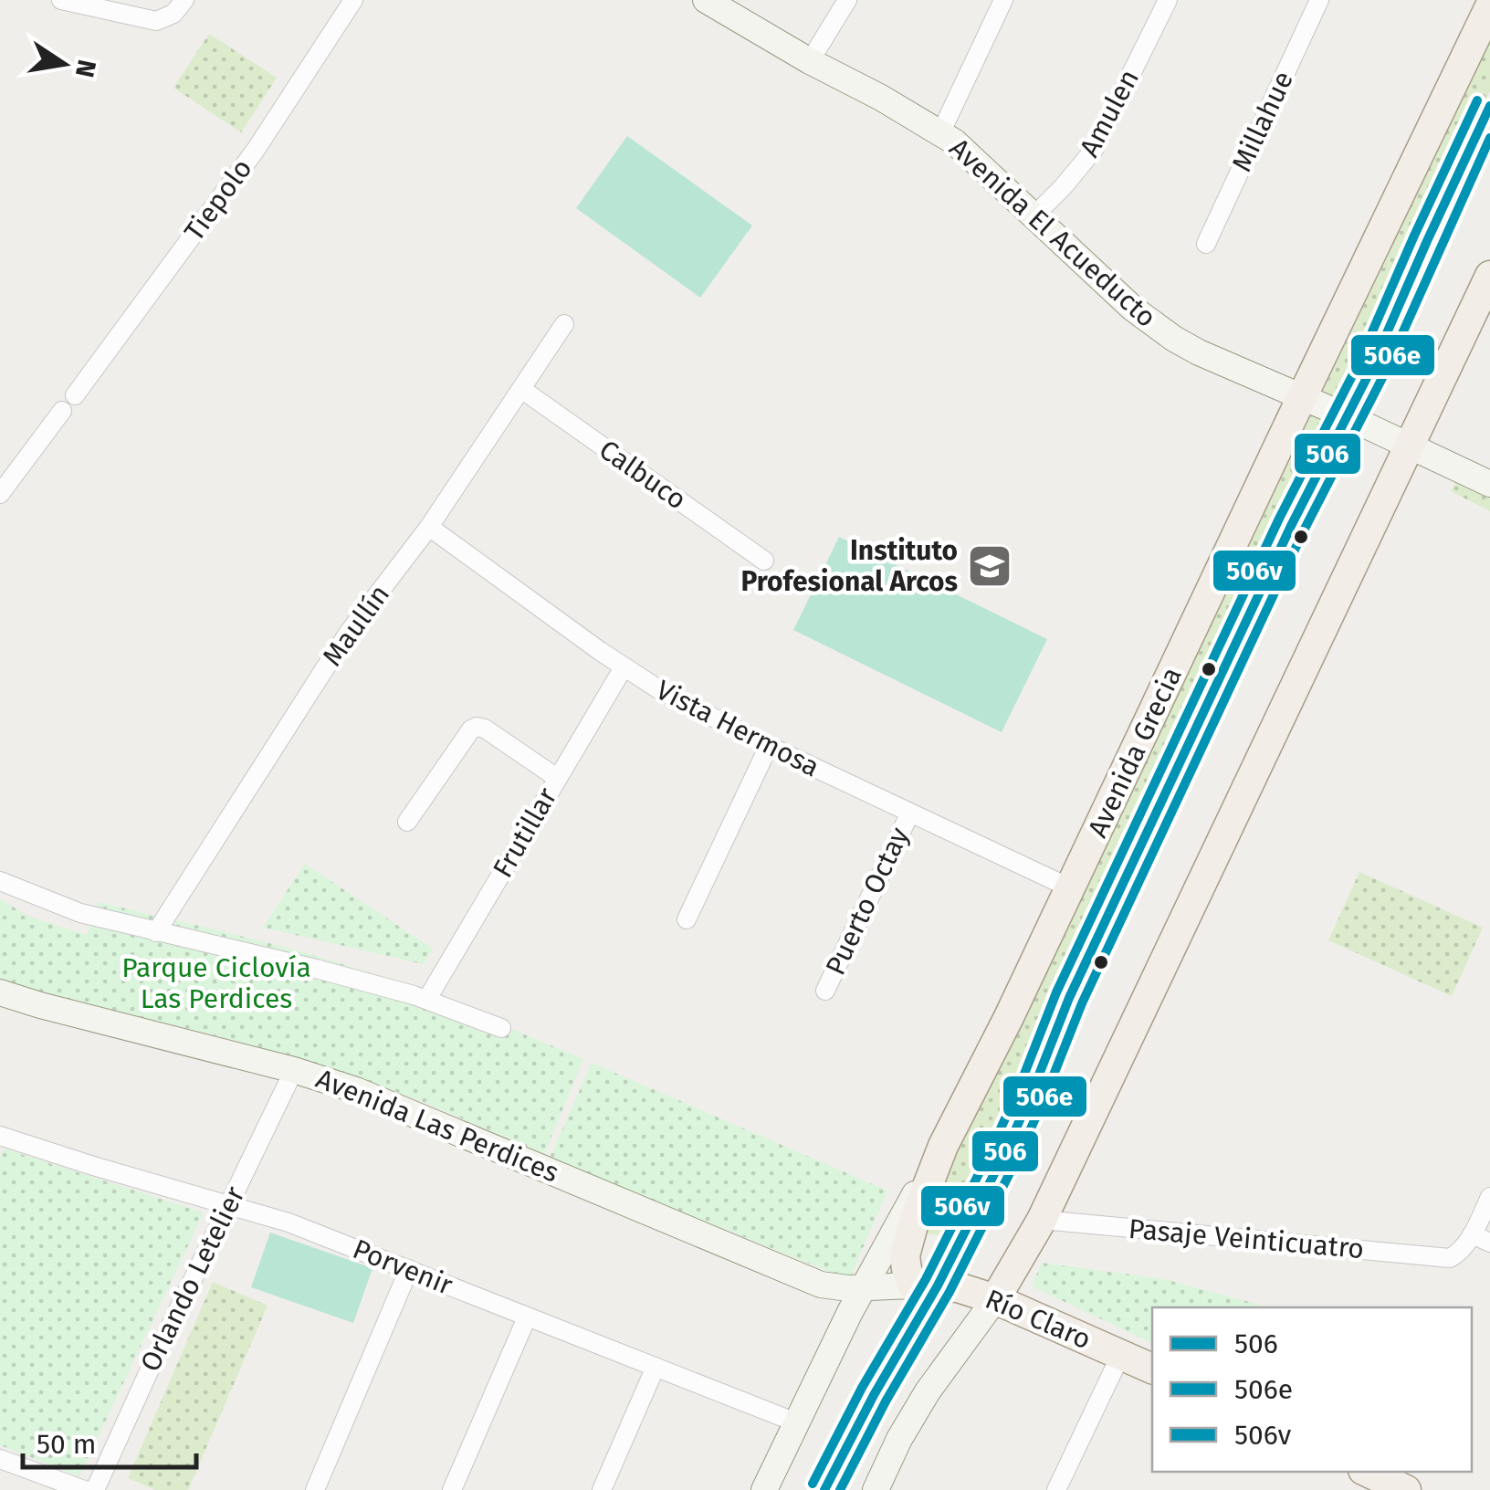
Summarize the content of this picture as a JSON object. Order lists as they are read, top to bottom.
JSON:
{
  "streets": {
    "main road": ["Avenida Grecia", "Río Claro"],
    "street": [
      "Amulen",
      "Millahue",
      "Tiepolo",
      "Avenida El Acueducto",
      "Calbuco",
      "Maullín",
      "Vista Hermosa",
      "Frutillar",
      "Puerto Octay",
      "Avenida Las Perdices",
      "Pasaje Veinticuatro",
      "Porvenir",
      "Orlando Letelier"
    ]
  },
  "crossings": [
    ["Amulen", "Avenida El Acueducto"],
    ["Avenida El Acueducto", "Avenida Grecia"],
    ["Calbuco", "Maullín"],
    ["Maullín", "Vista Hermosa"],
    ["Vista Hermosa", "Avenida Grecia"],
    ["Vista Hermosa", "Frutillar"],
    ["Vista Hermosa", "Puerto Octay"],
    ["Avenida Grecia", "Avenida Las Perdices"],
    ["Avenida Grecia", "Porvenir"],
    ["Avenida Grecia", "Río Claro"],
    ["Avenida Las Perdices", "Orlando Letelier"],
    ["Avenida Las Perdices", "Río Claro"],
    ["Porvenir", "Orlando Letelier"]
  ],
  "parks": ["Parque Ciclovía Las Perdices"],
  "places": {
    "school or university": ["Instituto Profesional Arcos"]
  },
  "lines": ["transit line 506v", "transit line 506", "transit line 506e"],
  "legend": ["506", "506e", "506v"],
  "scale_bar": "50 m",
  "north": "right"
}
